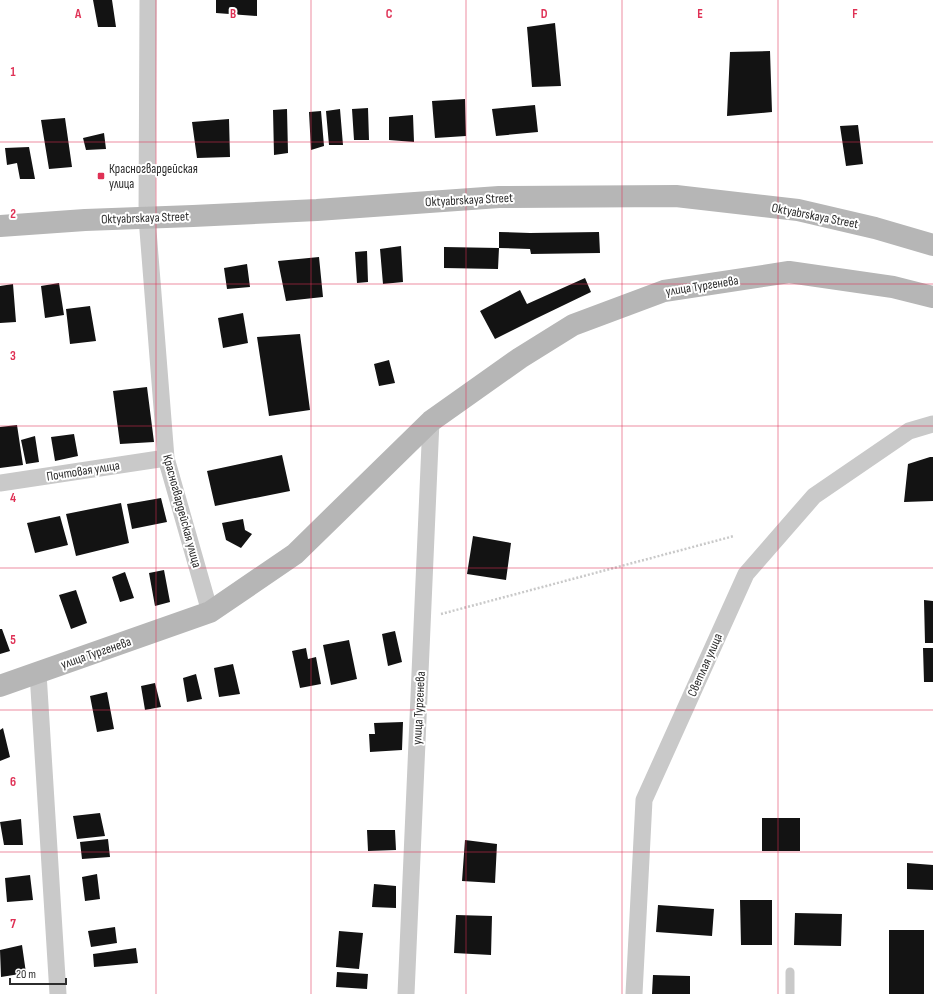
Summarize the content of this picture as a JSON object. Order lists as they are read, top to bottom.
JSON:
{
  "streets": {
    "main road": ["Oktyabrskaya Street", "улица Тургенева"],
    "street": ["Почтовая улица", "Красногвардейская улица", "Светлая улица"]
  },
  "crossings": [
    ["Oktyabrskaya Street", "Красногвардейская улица"],
    ["улица Тургенева", "Красногвардейская улица"],
    ["Почтовая улица", "Красногвардейская улица"]
  ],
  "places": {
    "transit": ["Красногвардейская улица"]
  },
  "scale_bar": "20 m",
  "grid": {
    "columns": [
      "A",
      "B",
      "C",
      "D",
      "E",
      "F"
    ],
    "rows": [
      "1",
      "2",
      "3",
      "4",
      "5",
      "6",
      "7"
    ]
  }
}
